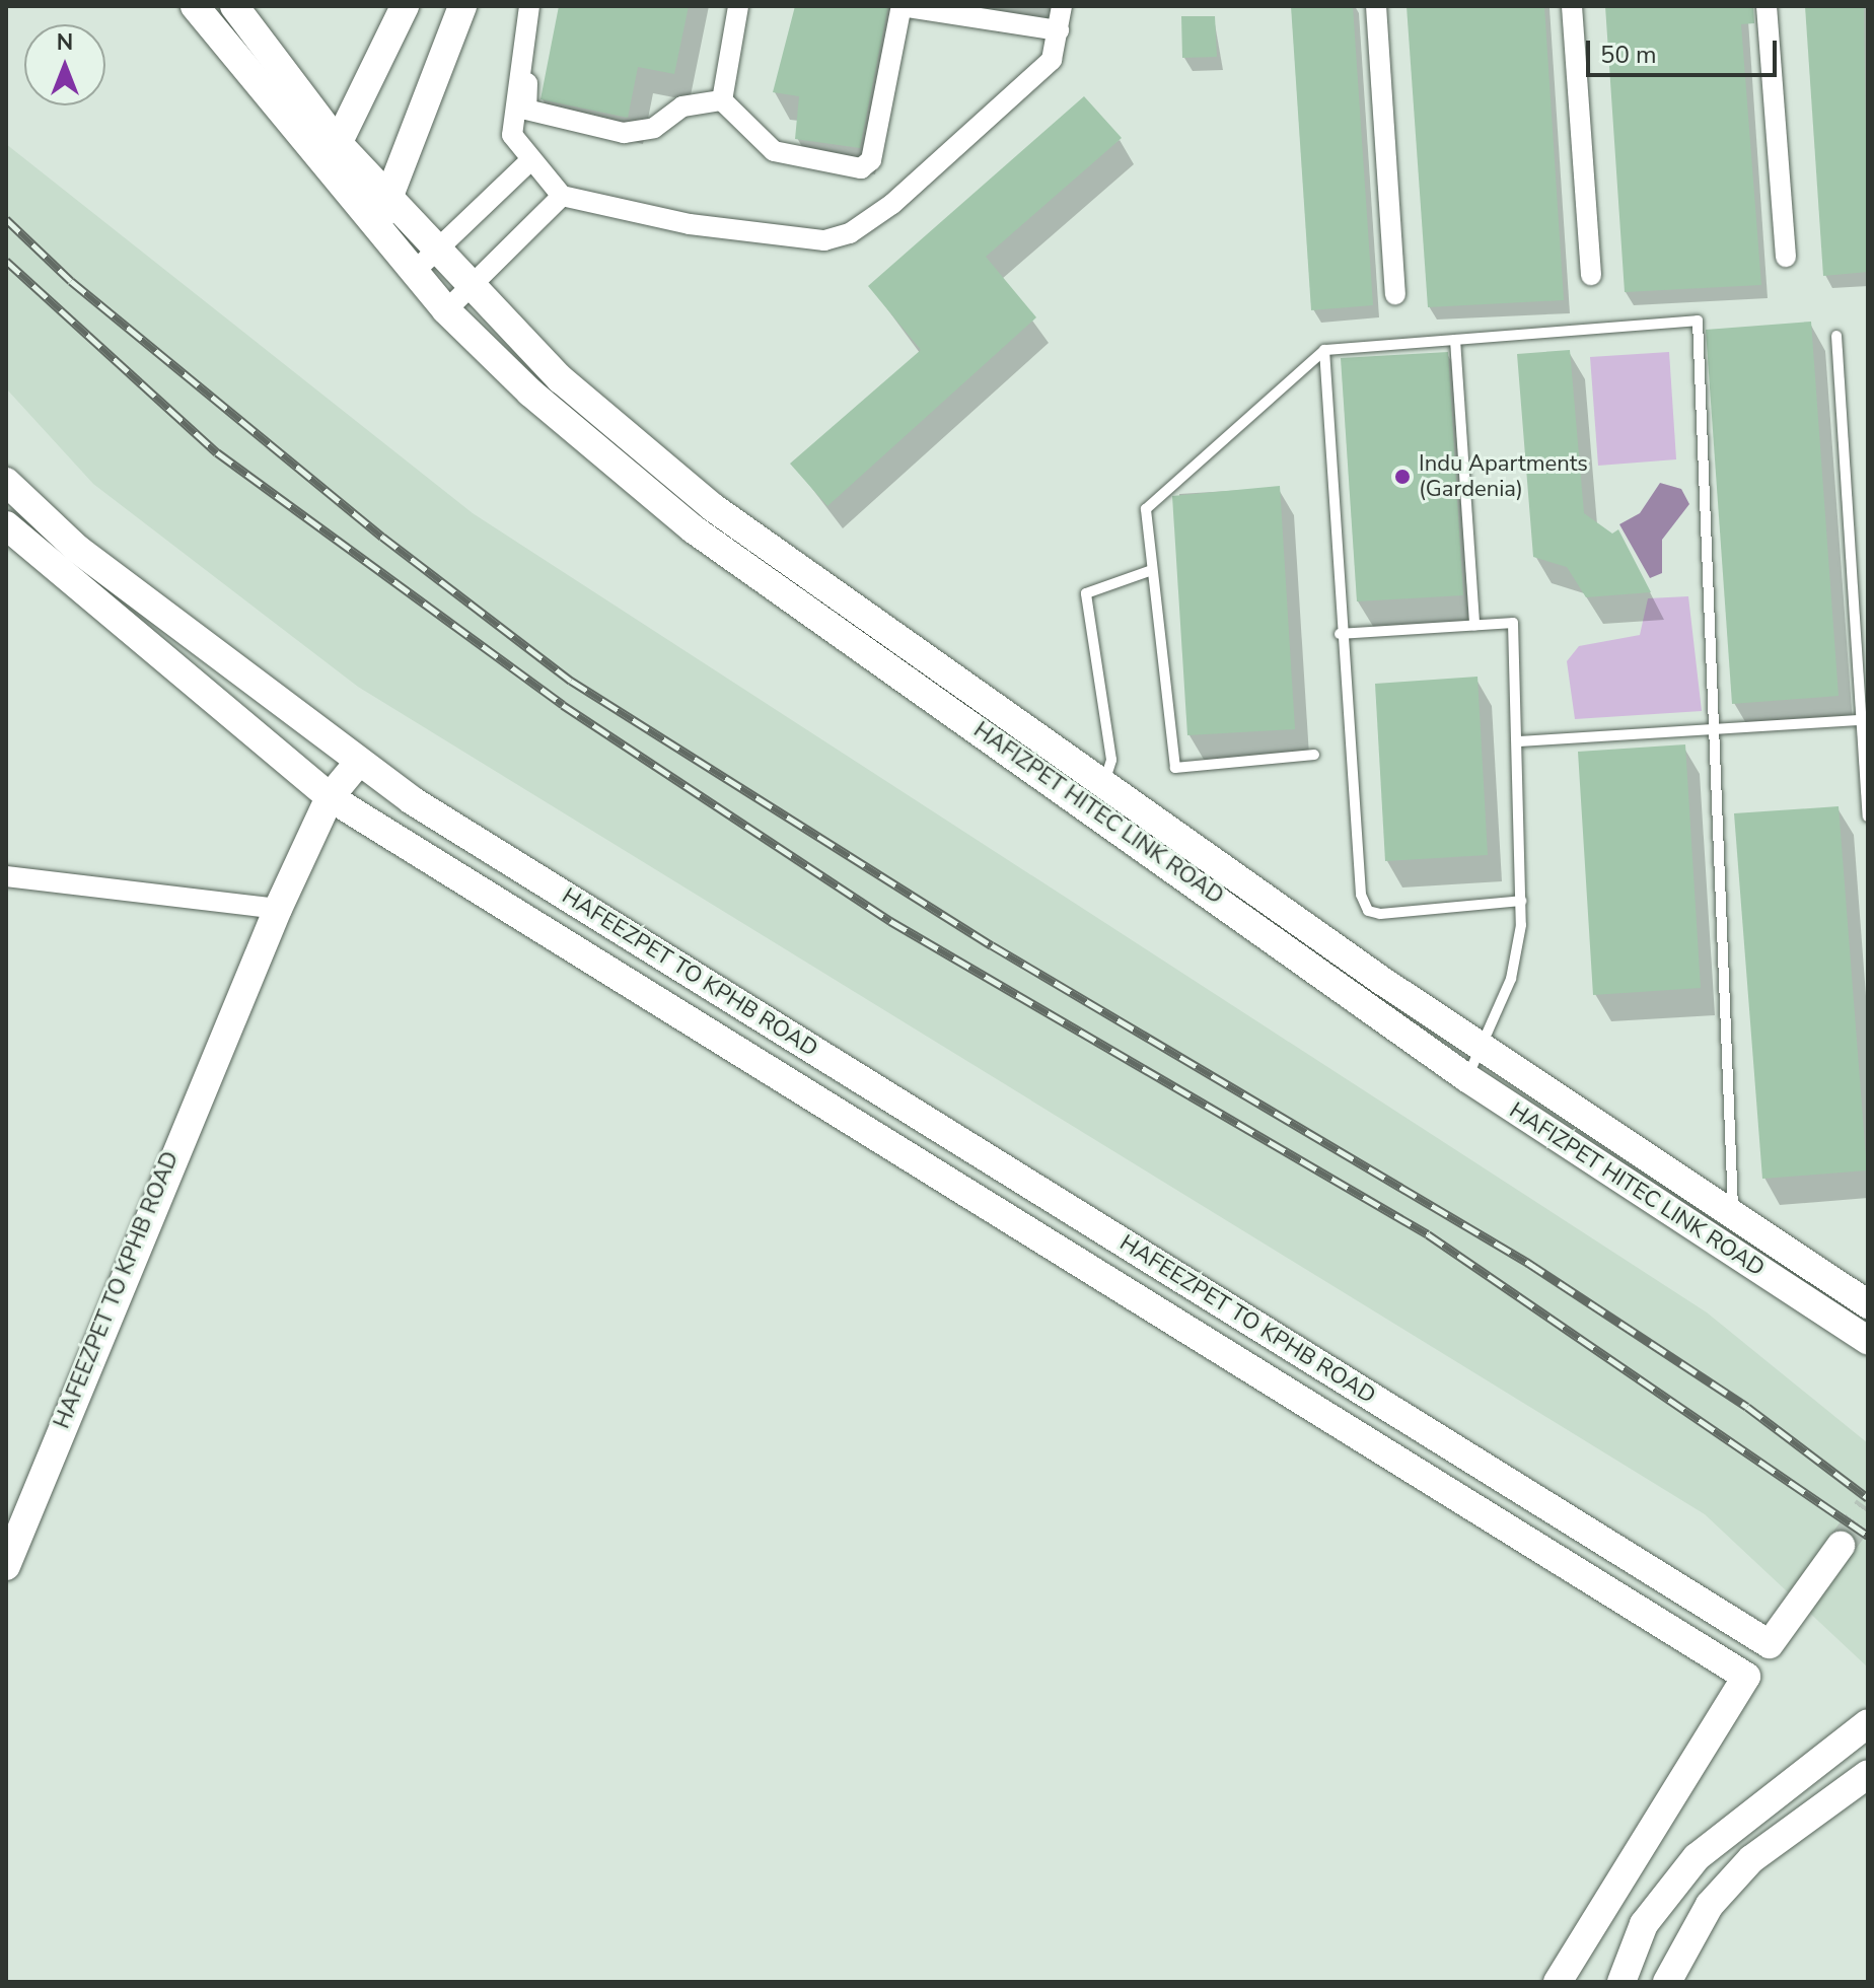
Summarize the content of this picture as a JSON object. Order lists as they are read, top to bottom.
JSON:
{
  "streets": {
    "main road": ["HAFIZPET HITEC LINK ROAD", "HAFEEZPET TO KPHB ROAD"]
  },
  "places": ["Indu Apartments (Gardenia)"],
  "scale_bar": "50 m",
  "north": "top"
}
